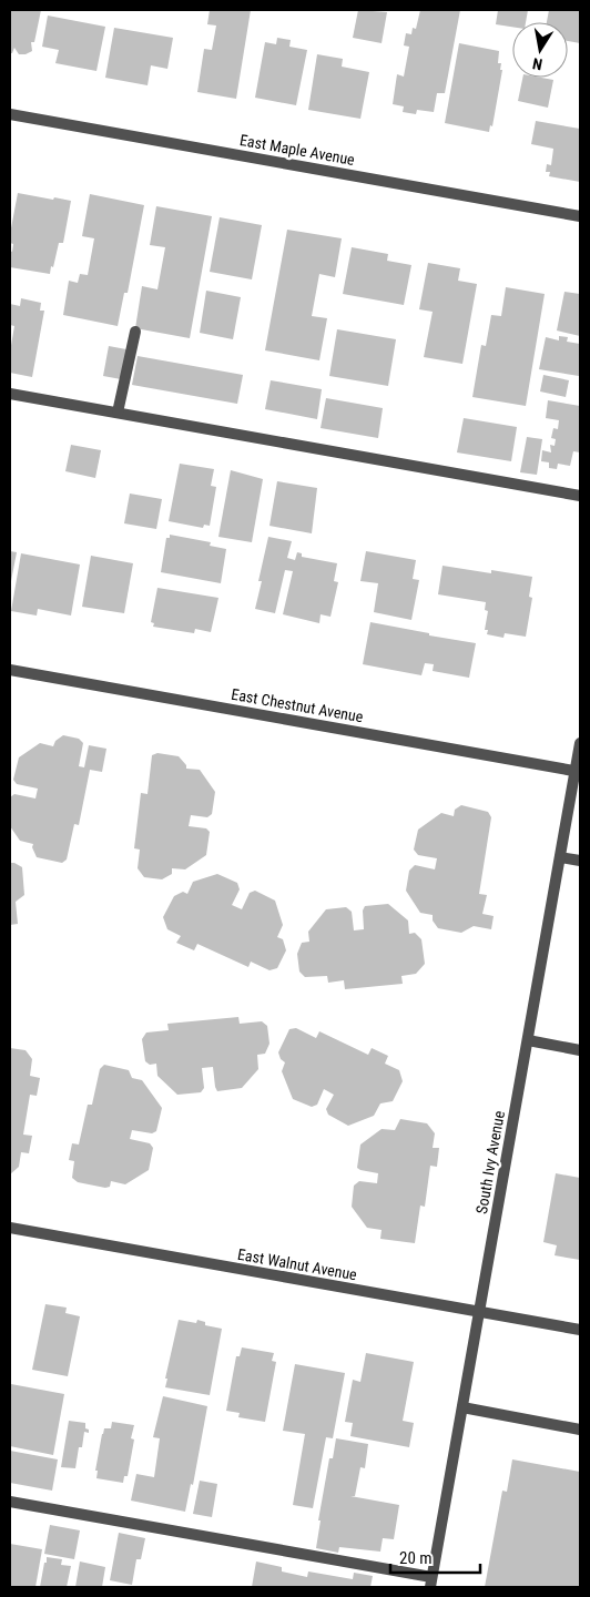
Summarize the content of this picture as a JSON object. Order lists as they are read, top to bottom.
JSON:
{
  "streets": {
    "street": [
      "East Maple Avenue",
      "East Chestnut Avenue",
      "South Ivy Avenue",
      "East Walnut Avenue"
    ]
  },
  "crossings": [
    ["East Chestnut Avenue", "South Ivy Avenue"],
    ["South Ivy Avenue", "East Walnut Avenue"]
  ],
  "scale_bar": "20 m",
  "north": "bottom"
}
